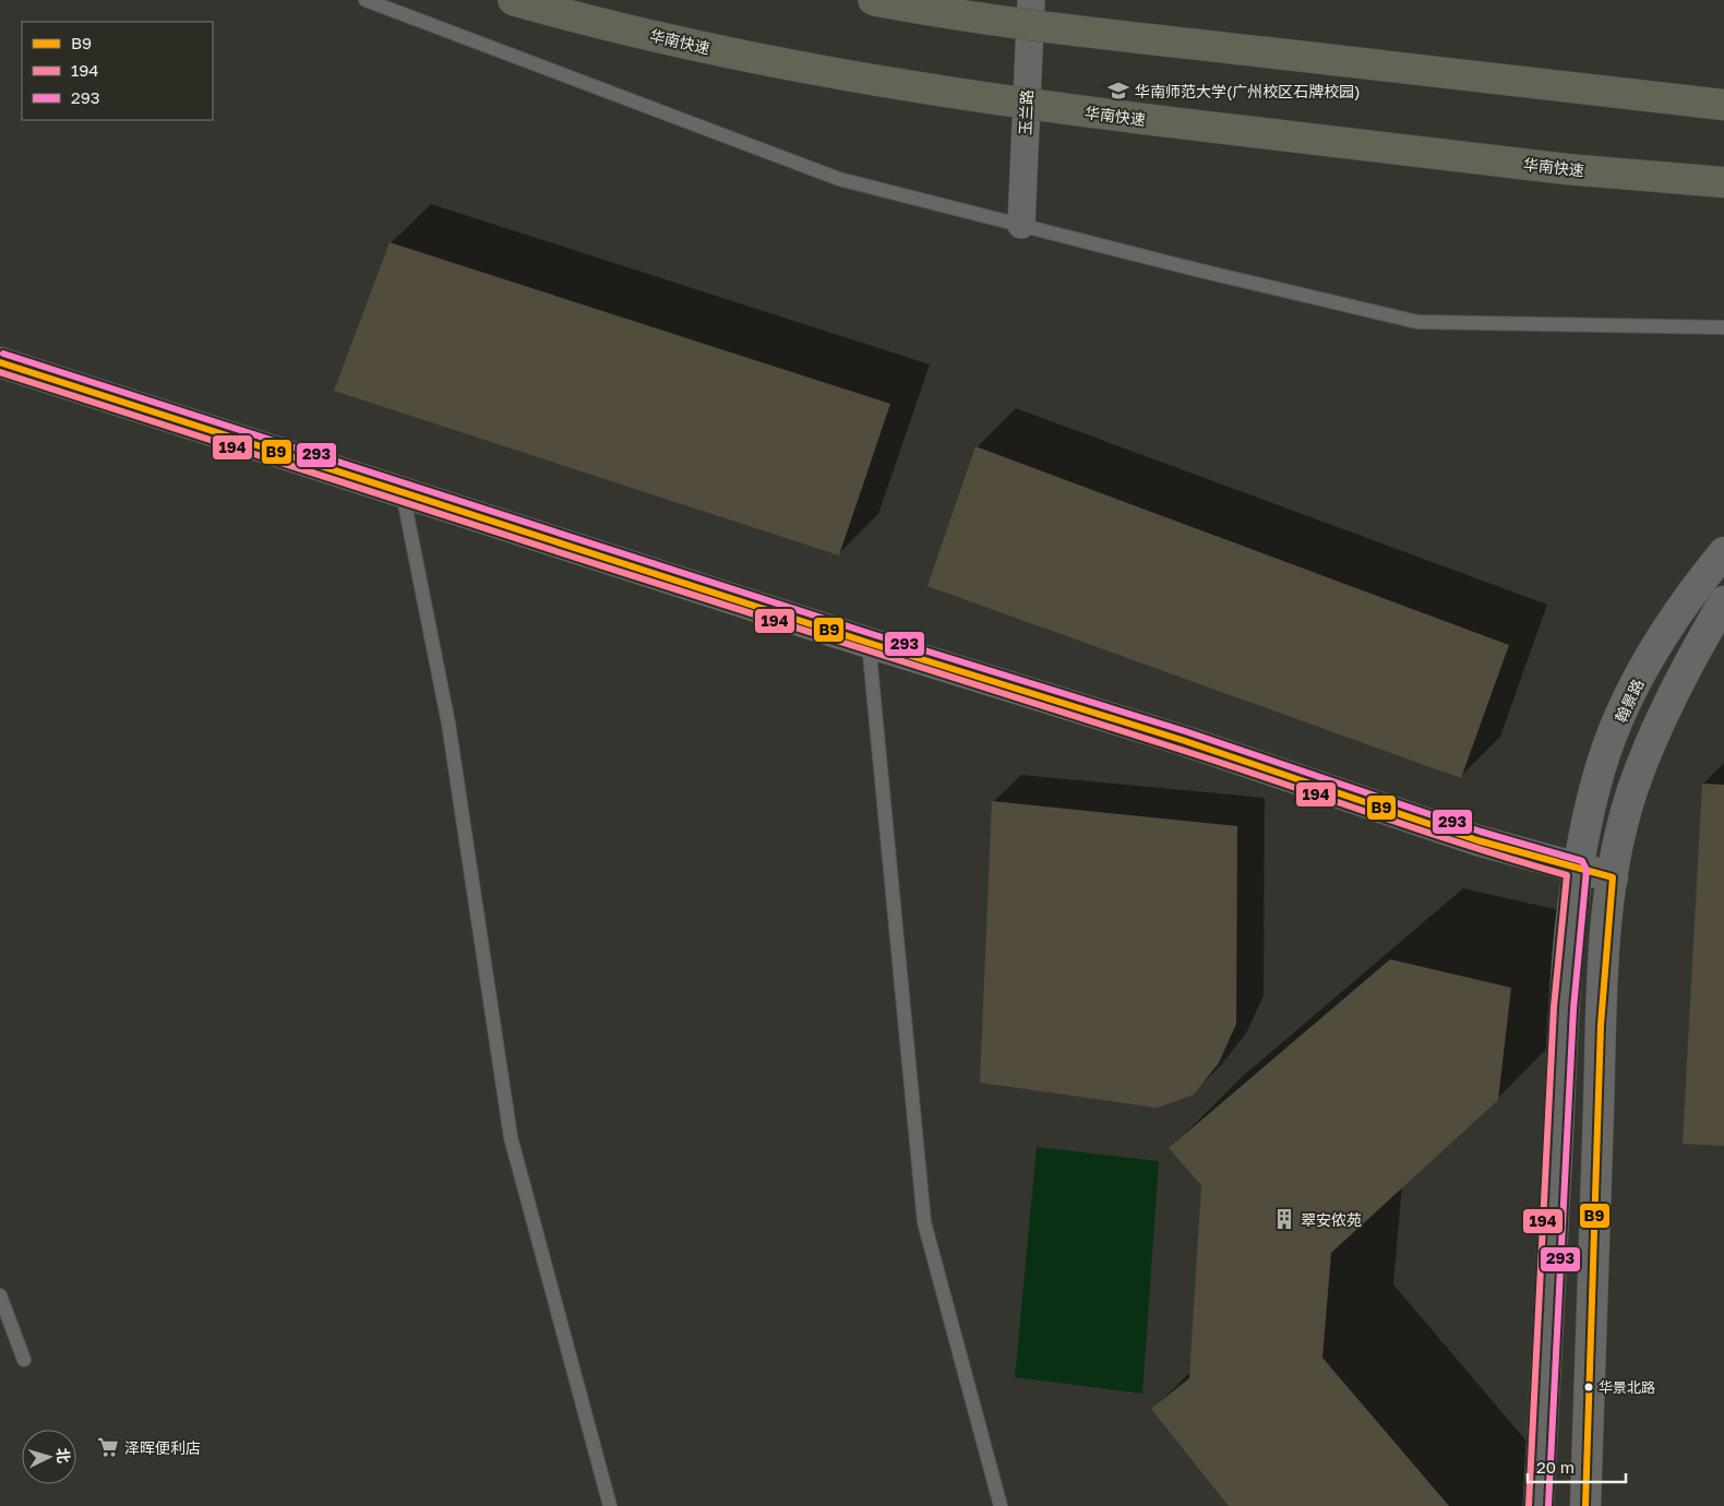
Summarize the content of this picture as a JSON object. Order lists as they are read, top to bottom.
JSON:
{
  "streets": {
    "highway": ["华南快速"],
    "street": ["玉兰路", "翰景路"]
  },
  "places": {
    "school or university": ["华南师范大学(广州校区石牌校园)"],
    "building": ["翠安侬苑"],
    "other": ["华景北路"],
    "supermarket": ["泽晖便利店"]
  },
  "lines": ["transit line 293", "transit line B9", "transit line 194"],
  "legend": ["B9", "194", "293"],
  "scale_bar": "20 m",
  "north": "right"
}
